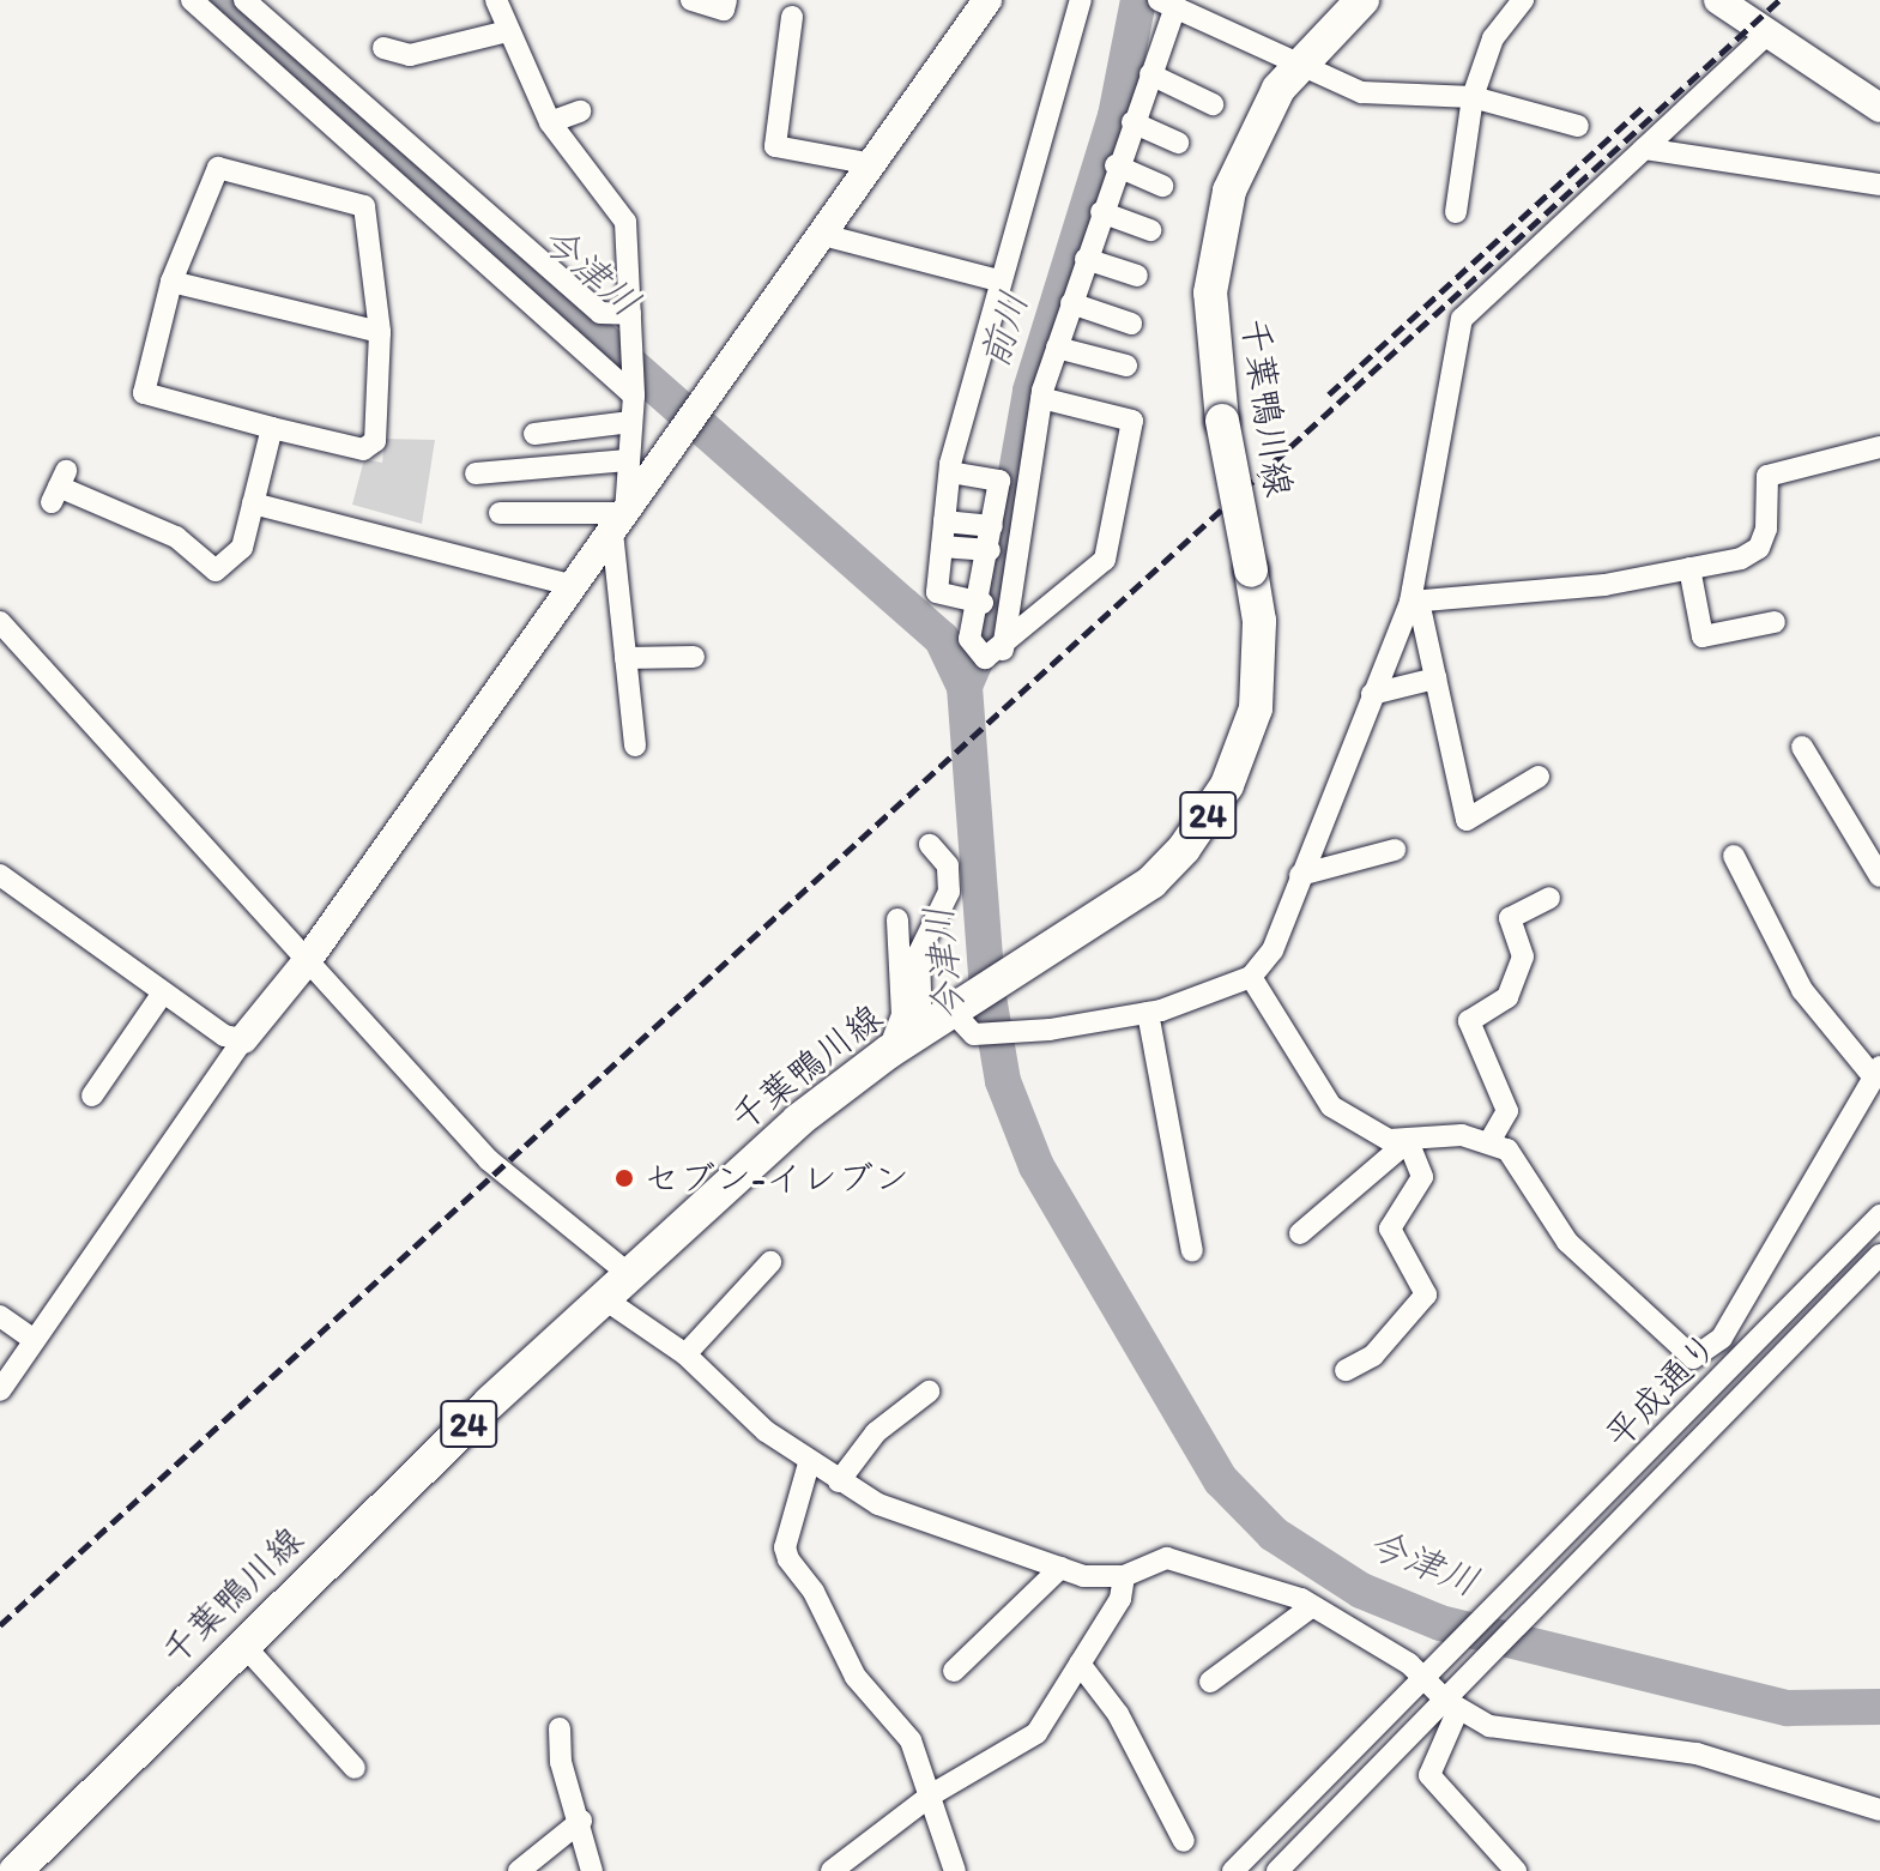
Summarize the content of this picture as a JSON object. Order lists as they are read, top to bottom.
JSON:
{
  "streets": {
    "main road": ["千葉鴨川線", "24"],
    "street": ["平成通り"]
  },
  "water": ["今津川", "前川"],
  "places": ["セブン-イレブン"]
}
